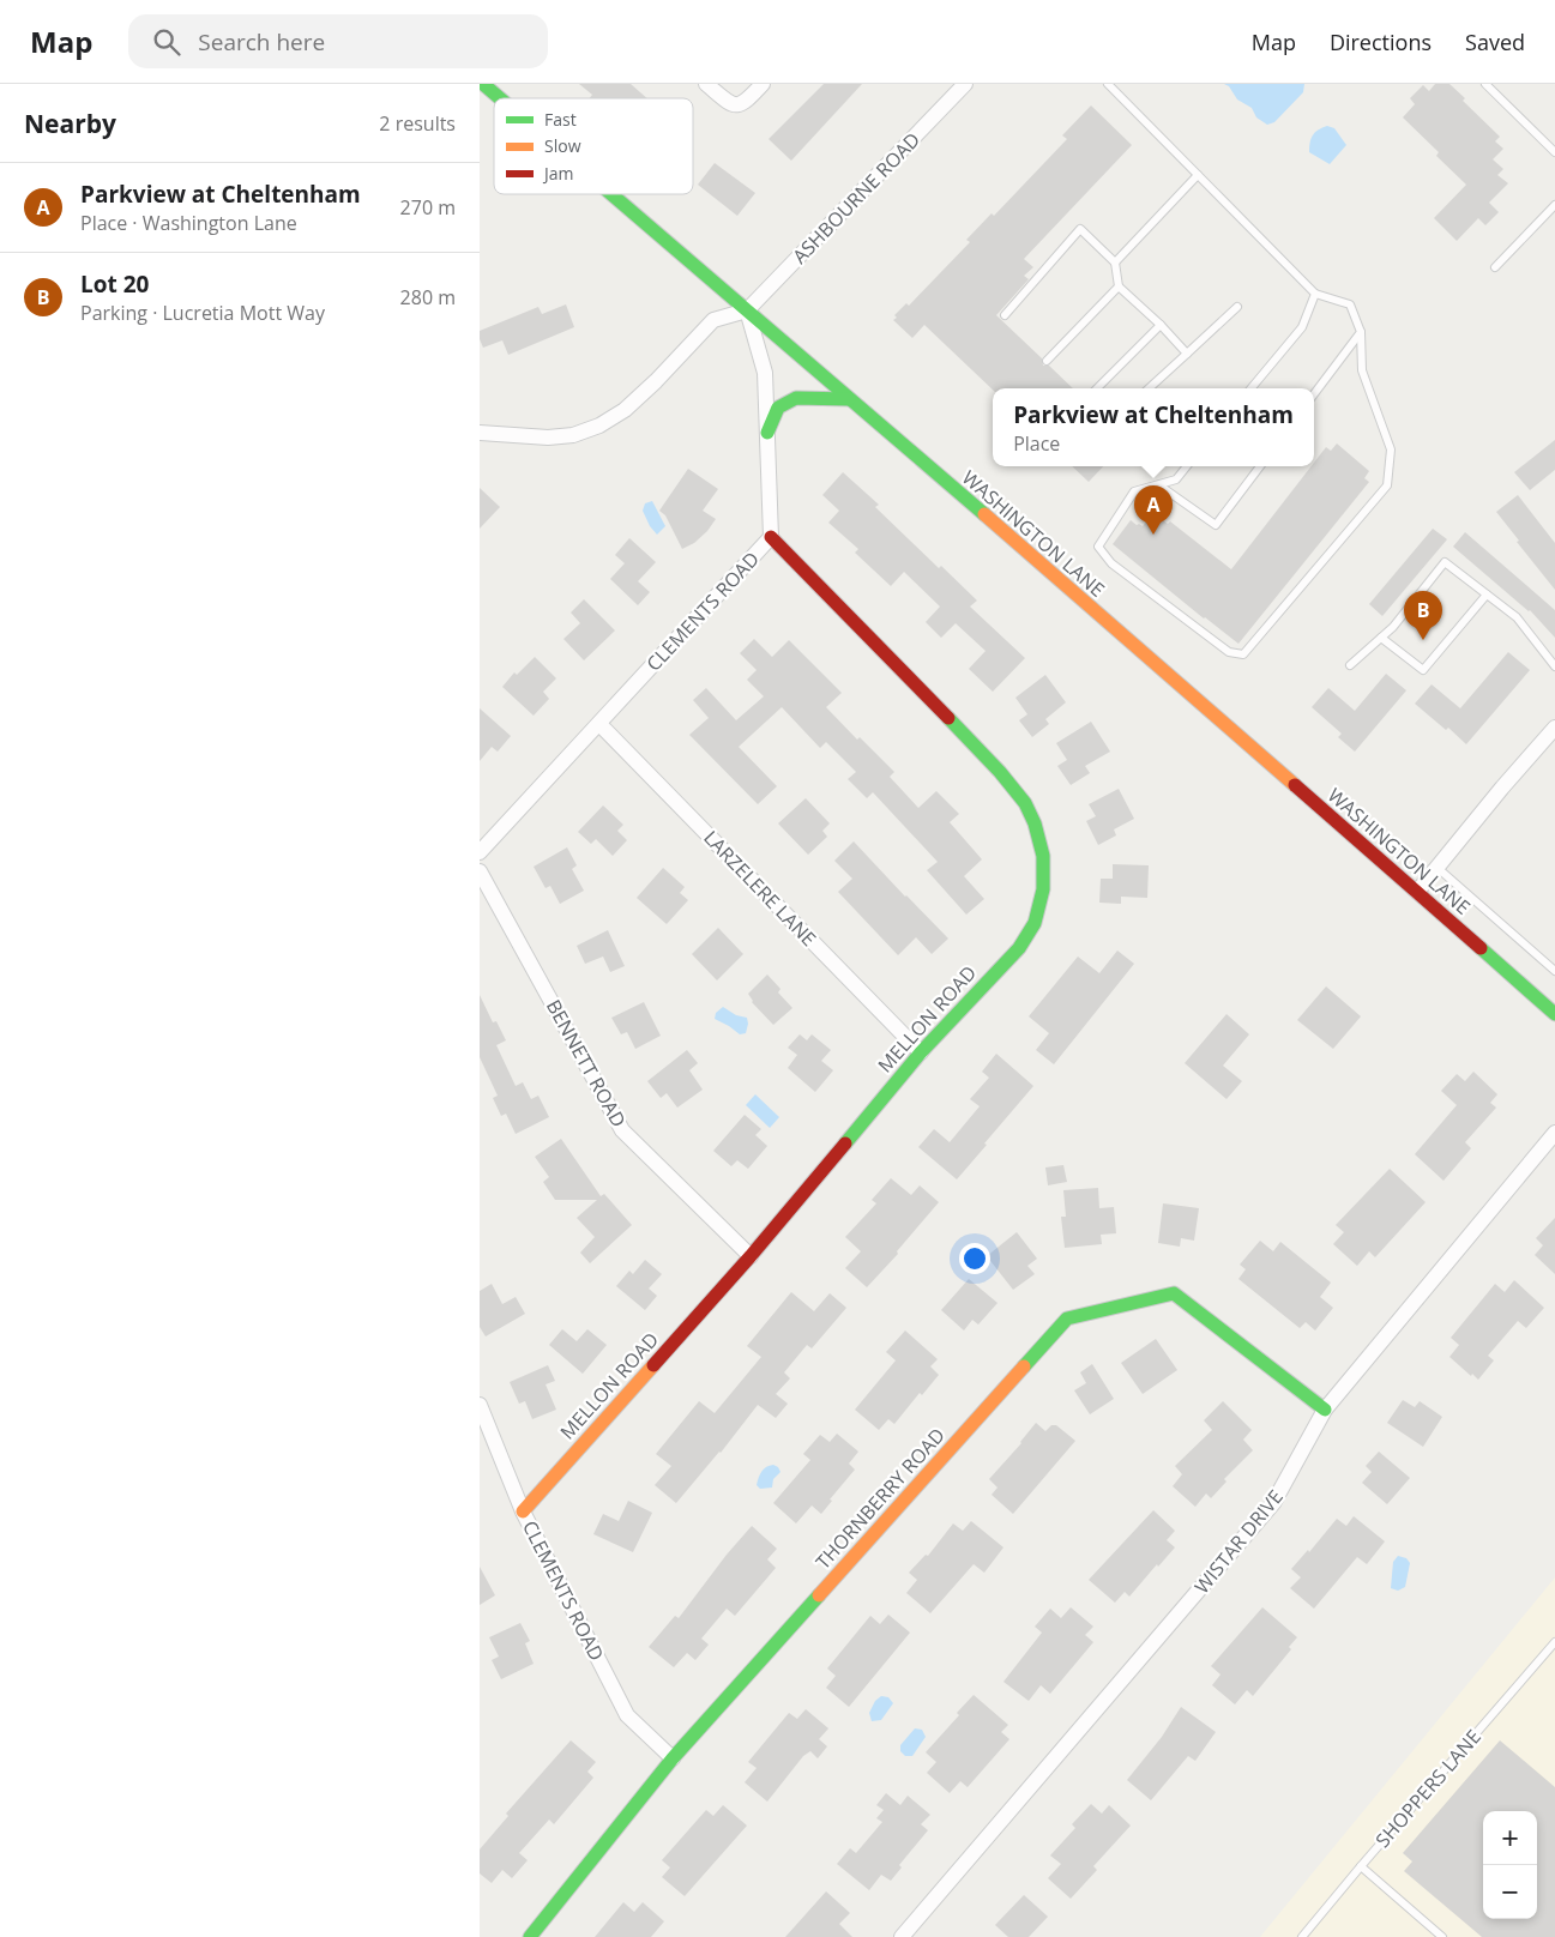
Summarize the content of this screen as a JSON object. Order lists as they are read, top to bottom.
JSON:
{
  "streets": {
    "street": [
      "ASHBOURNE ROAD",
      "WASHINGTON LANE",
      "CLEMENTS ROAD",
      "LARZELERE LANE",
      "MELLON ROAD",
      "BENNETT ROAD",
      "THORNBERRY ROAD",
      "WISTAR DRIVE"
    ],
    "lane": ["SHOPPERS LANE"]
  },
  "crossings": [
    ["ASHBOURNE ROAD", "WASHINGTON LANE"],
    ["ASHBOURNE ROAD", "CLEMENTS ROAD"],
    ["WASHINGTON LANE", "CLEMENTS ROAD"],
    ["CLEMENTS ROAD", "LARZELERE LANE"],
    ["CLEMENTS ROAD", "MELLON ROAD"],
    ["CLEMENTS ROAD", "THORNBERRY ROAD"],
    ["LARZELERE LANE", "MELLON ROAD"],
    ["MELLON ROAD", "BENNETT ROAD"],
    ["THORNBERRY ROAD", "WISTAR DRIVE"]
  ],
  "legend": ["Fast", "Slow", "Jam"],
  "page": {
    "header": "Map",
    "search": "Search here",
    "nav": ["Map", "Directions", "Saved"],
    "heading": ["Nearby", "2 results"],
    "list": [
      {
        "mark": "A",
        "name": "Parkview at Cheltenham",
        "note": "Place · Washington Lane",
        "value": "270 m"
      },
      {
        "mark": "B",
        "name": "Lot 20",
        "note": "Parking · Lucretia Mott Way",
        "value": "280 m"
      }
    ],
    "popup": ["Parkview at Cheltenham", "Place"],
    "pins": ["A", "B"],
    "map_buttons": ["+", "−"]
  }
}
